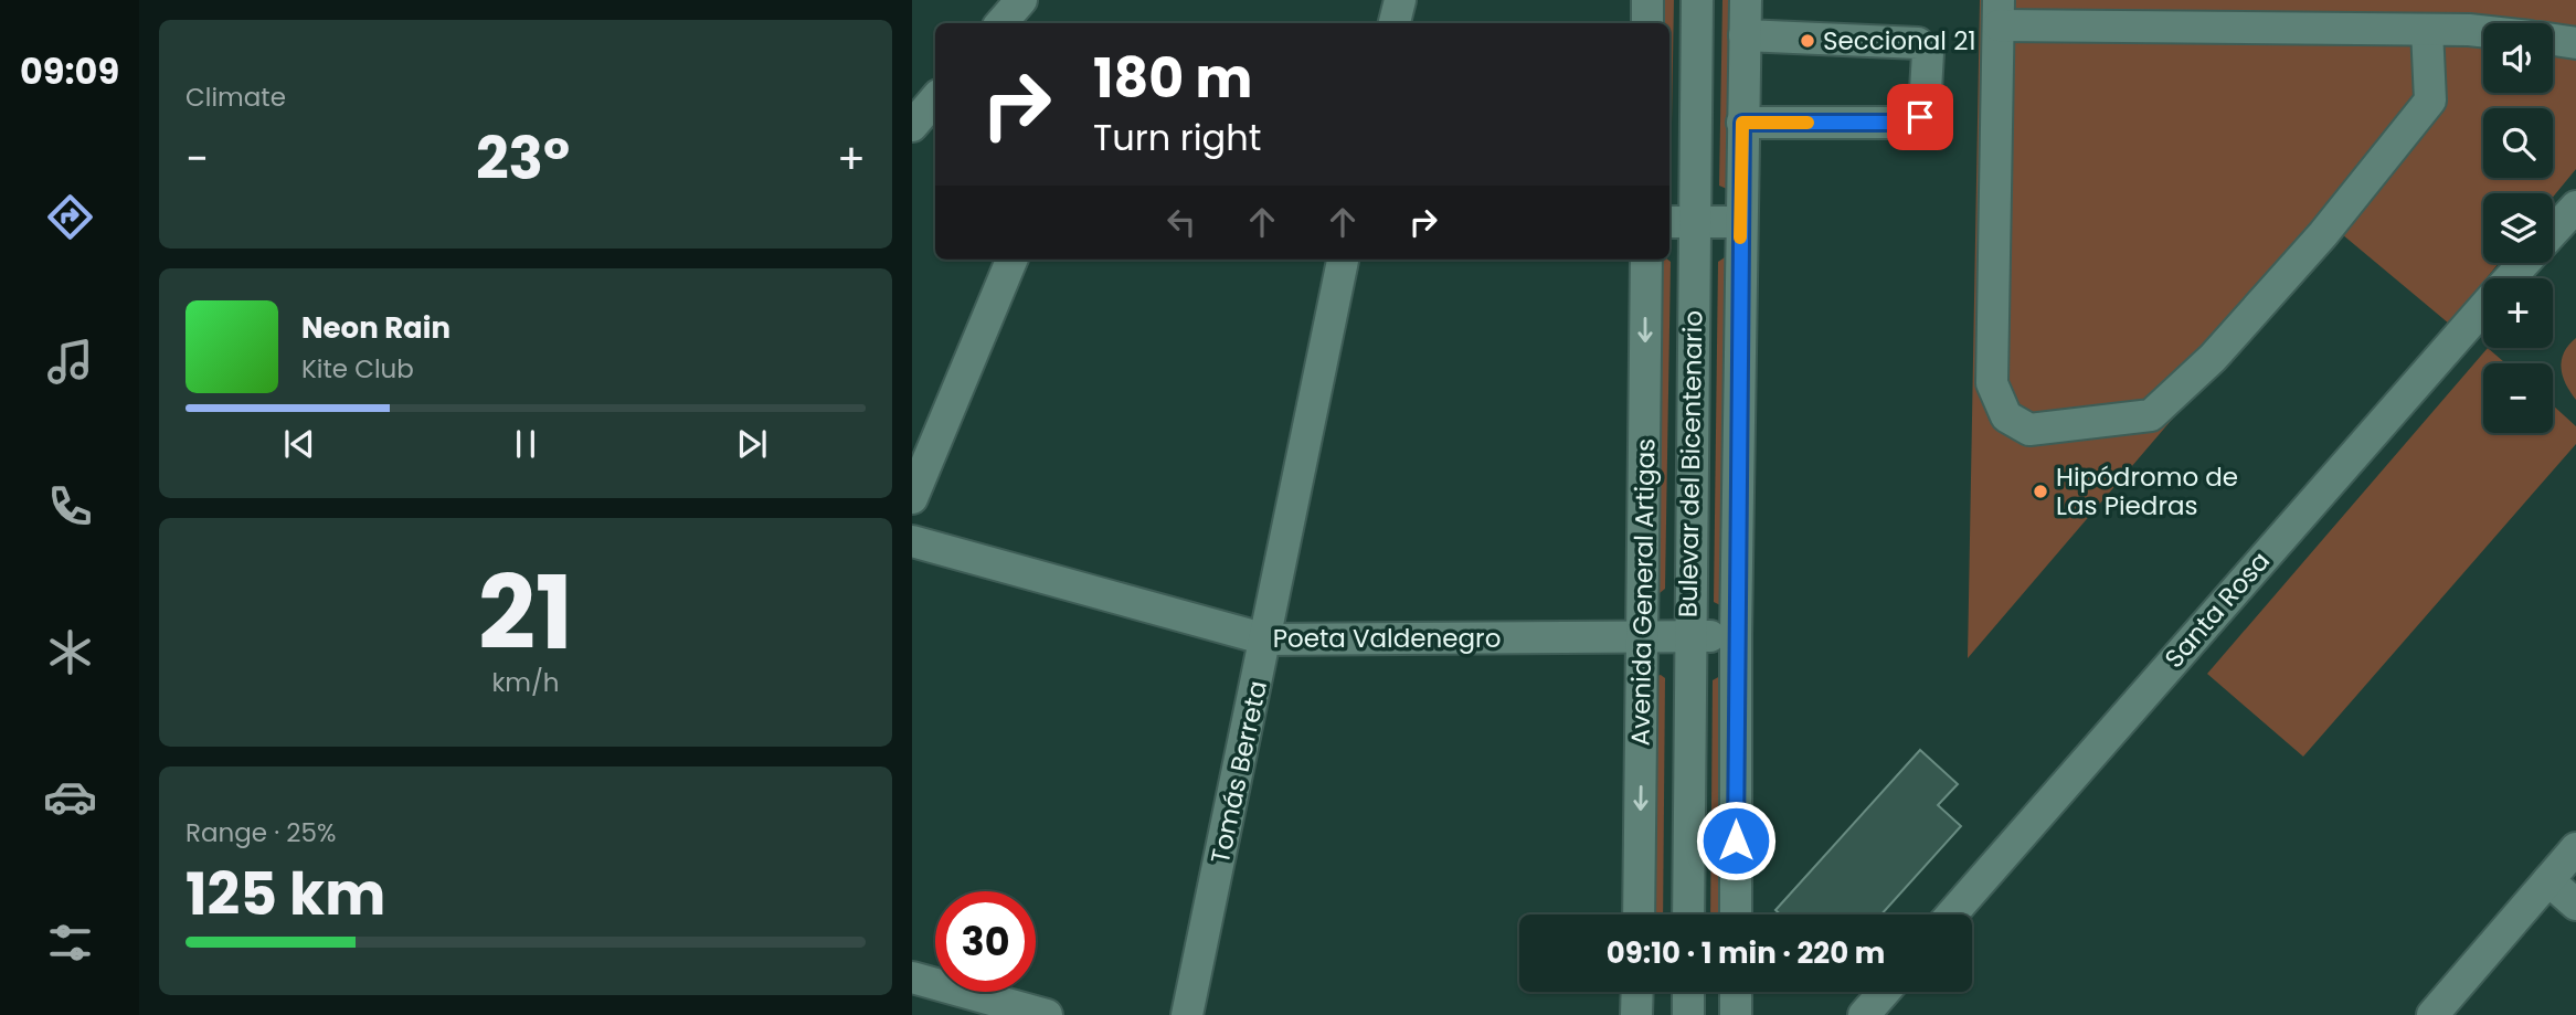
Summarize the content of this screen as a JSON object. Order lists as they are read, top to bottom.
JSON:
{
  "streets": {
    "street": [
      "Bulevar del Bicentenario",
      "Avenida General Artigas",
      "Santa Rosa",
      "Poeta Valdenegro",
      "Tomás Berreta"
    ]
  },
  "crossings": [
    ["Bulevar del Bicentenario", "Poeta Valdenegro"],
    ["Avenida General Artigas", "Poeta Valdenegro"],
    ["Poeta Valdenegro", "Tomás Berreta"]
  ],
  "places": ["Seccional 21", "Hipódromo de Las Piedras"],
  "page": {
    "tabs": "09:09",
    "tile": [
      "Climate",
      ["21", "km/h"],
      ["Range · 25%", "125 km"]
    ],
    "map_buttons": ["+", "−"],
    "turn": ["180 m", "Turn right"],
    "heat": ["−", "23°", "+"],
    "song": ["Neon Rain", "Kite Club"],
    "limit": "30",
    "trip": "09:10 · 1 min · 220 m"
  }
}
